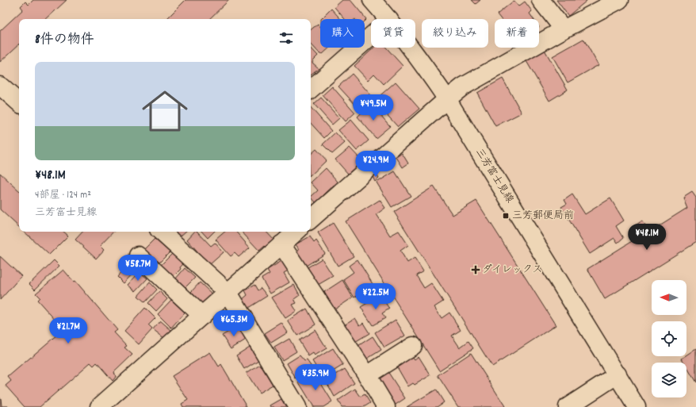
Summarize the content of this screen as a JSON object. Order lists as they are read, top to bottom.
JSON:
{
  "streets": {
    "street": ["三芳富士見線"]
  },
  "places": {
    "transit": ["三芳郵便局前"],
    "health": ["ダイレックス"]
  },
  "north": "left",
  "page": {
    "chip": [
      "購入",
      "賃貸",
      "絞り込み",
      "新着"
    ],
    "heading": "8件の物件",
    "list": [
      {
        "name": "¥48.1M",
        "note": "4部屋 · 124 m² · 三芳富士見線"
      }
    ],
    "price": [
      "¥49.5M",
      "¥24.9M",
      "¥48.1M",
      "¥58.7M",
      "¥22.5M",
      "¥65.3M",
      "¥21.7M",
      "¥35.9M"
    ]
  }
}
